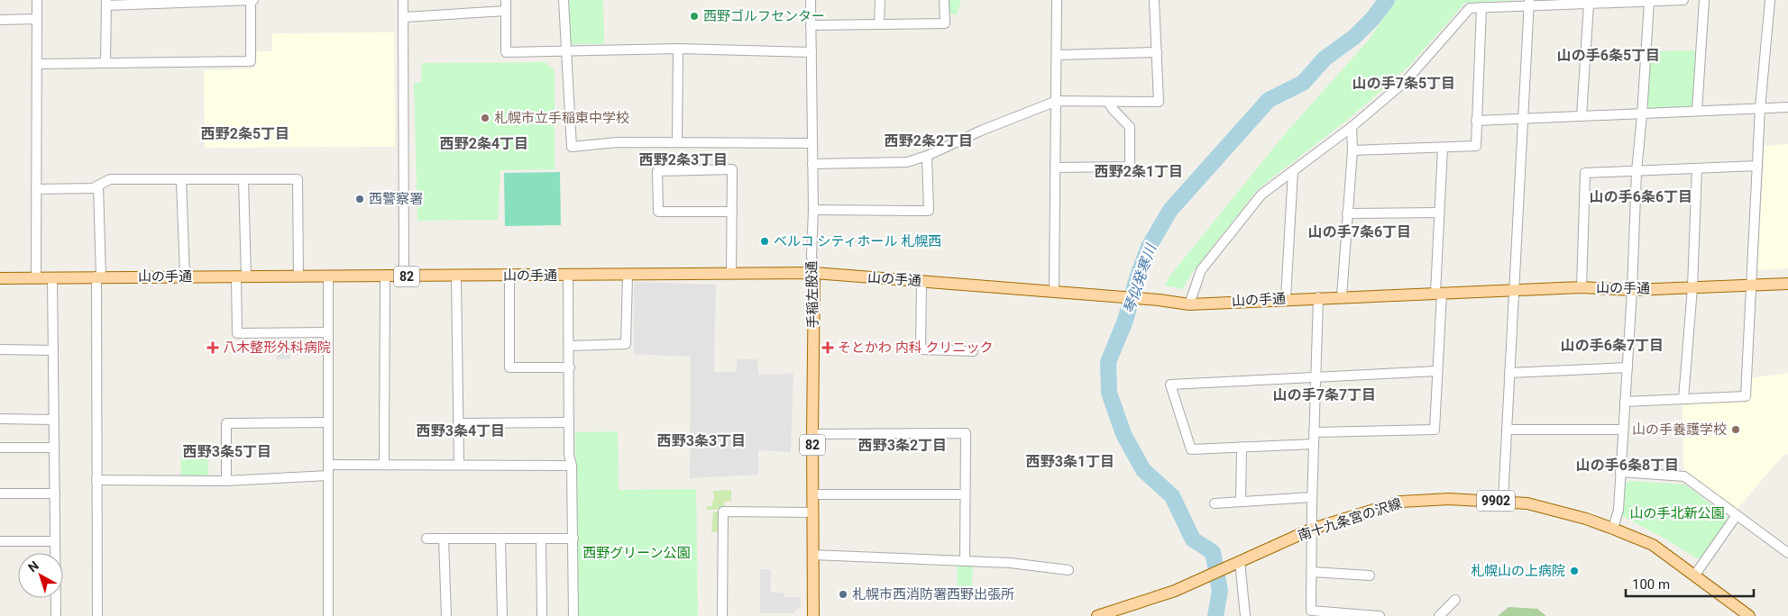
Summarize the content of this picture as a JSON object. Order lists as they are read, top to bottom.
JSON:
{
  "streets": {
    "main road": [
      "山の手通",
      "82",
      "手稲左股通",
      "9902",
      "南十九条宮の沢線"
    ]
  },
  "crossings": [
    ["山の手通", "手稲左股通"]
  ],
  "districts": [
    "山の手6条5丁目",
    "山の手7条5丁目",
    "西野2条5丁目",
    "西野2条2丁目",
    "西野2条4丁目",
    "西野2条3丁目",
    "西野2条1丁目",
    "山の手6条6丁目",
    "山の手7条6丁目",
    "山の手6条7丁目",
    "山の手7条7丁目",
    "西野3条4丁目",
    "西野3条3丁目",
    "西野3条2丁目",
    "西野3条5丁目",
    "西野3条1丁目",
    "山の手6条8丁目"
  ],
  "water": ["琴似発寒川"],
  "parks": ["山の手北新公園", "西野グリーン公園"],
  "places": {
    "other": [
      "西野ゴルフセンター",
      "札幌市立手稲東中学校",
      "西警察署",
      "ベルコ シティホール 札幌西",
      "山の手養護学校",
      "札幌山の上病院",
      "札幌市西消防署西野出張所"
    ],
    "health": ["八木整形外科病院", "そとかわ 内科 クリニック"]
  },
  "scale_bar": "100 m",
  "north": "top left"
}
